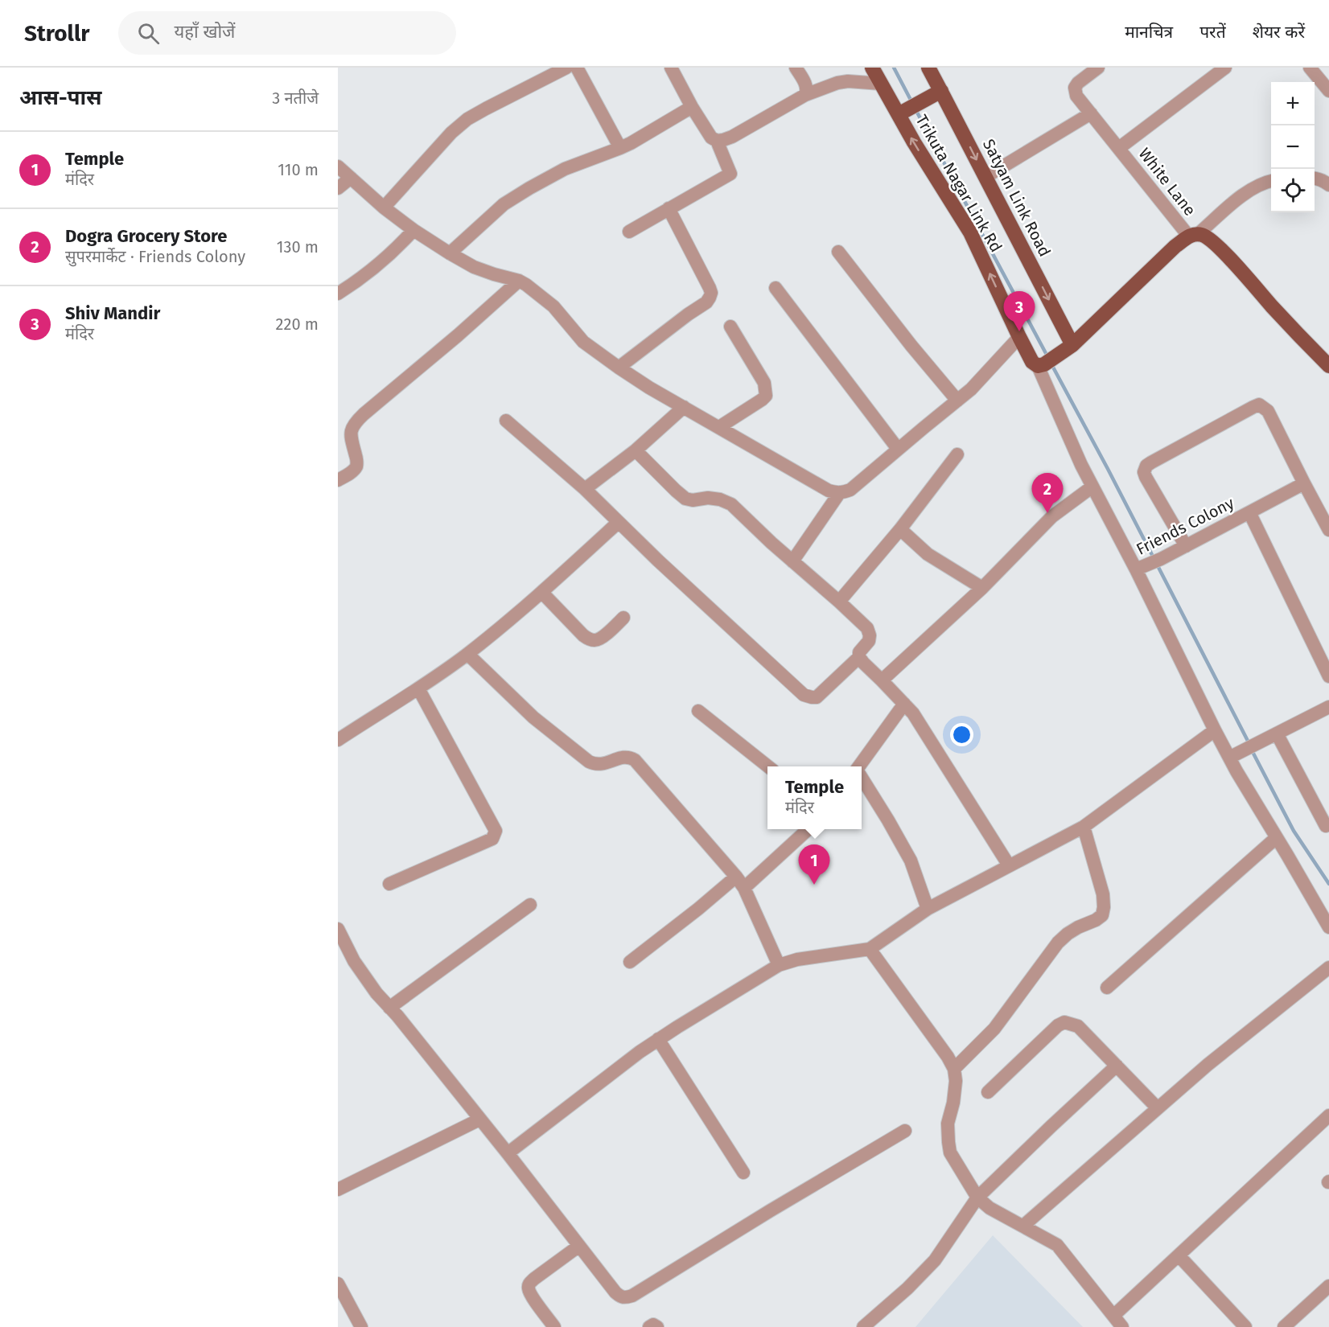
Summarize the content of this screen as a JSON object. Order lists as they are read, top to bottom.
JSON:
{
  "streets": {
    "main road": ["Trikuta Nagar Link Rd", "Satyam Link Road"],
    "street": ["White Lane", "Friends Colony"]
  },
  "one_way": ["Trikuta Nagar Link Rd", "Satyam Link Road"],
  "page": {
    "header": "Strollr",
    "search": "यहाँ खोजें",
    "nav": ["मानचित्र", "परतें", "शेयर करें"],
    "heading": ["आस-पास", "3 नतीजे"],
    "map_buttons": ["+", "−"],
    "list": [
      {
        "mark": "1",
        "name": "Temple",
        "note": "मंदिर",
        "value": "110 m"
      },
      {
        "mark": "2",
        "name": "Dogra Grocery Store",
        "note": "सुपरमार्केट · Friends Colony",
        "value": "130 m"
      },
      {
        "mark": "3",
        "name": "Shiv Mandir",
        "note": "मंदिर",
        "value": "220 m"
      }
    ],
    "pins": ["3", "2", "1"],
    "popup": ["Temple", "मंदिर"]
  }
}
